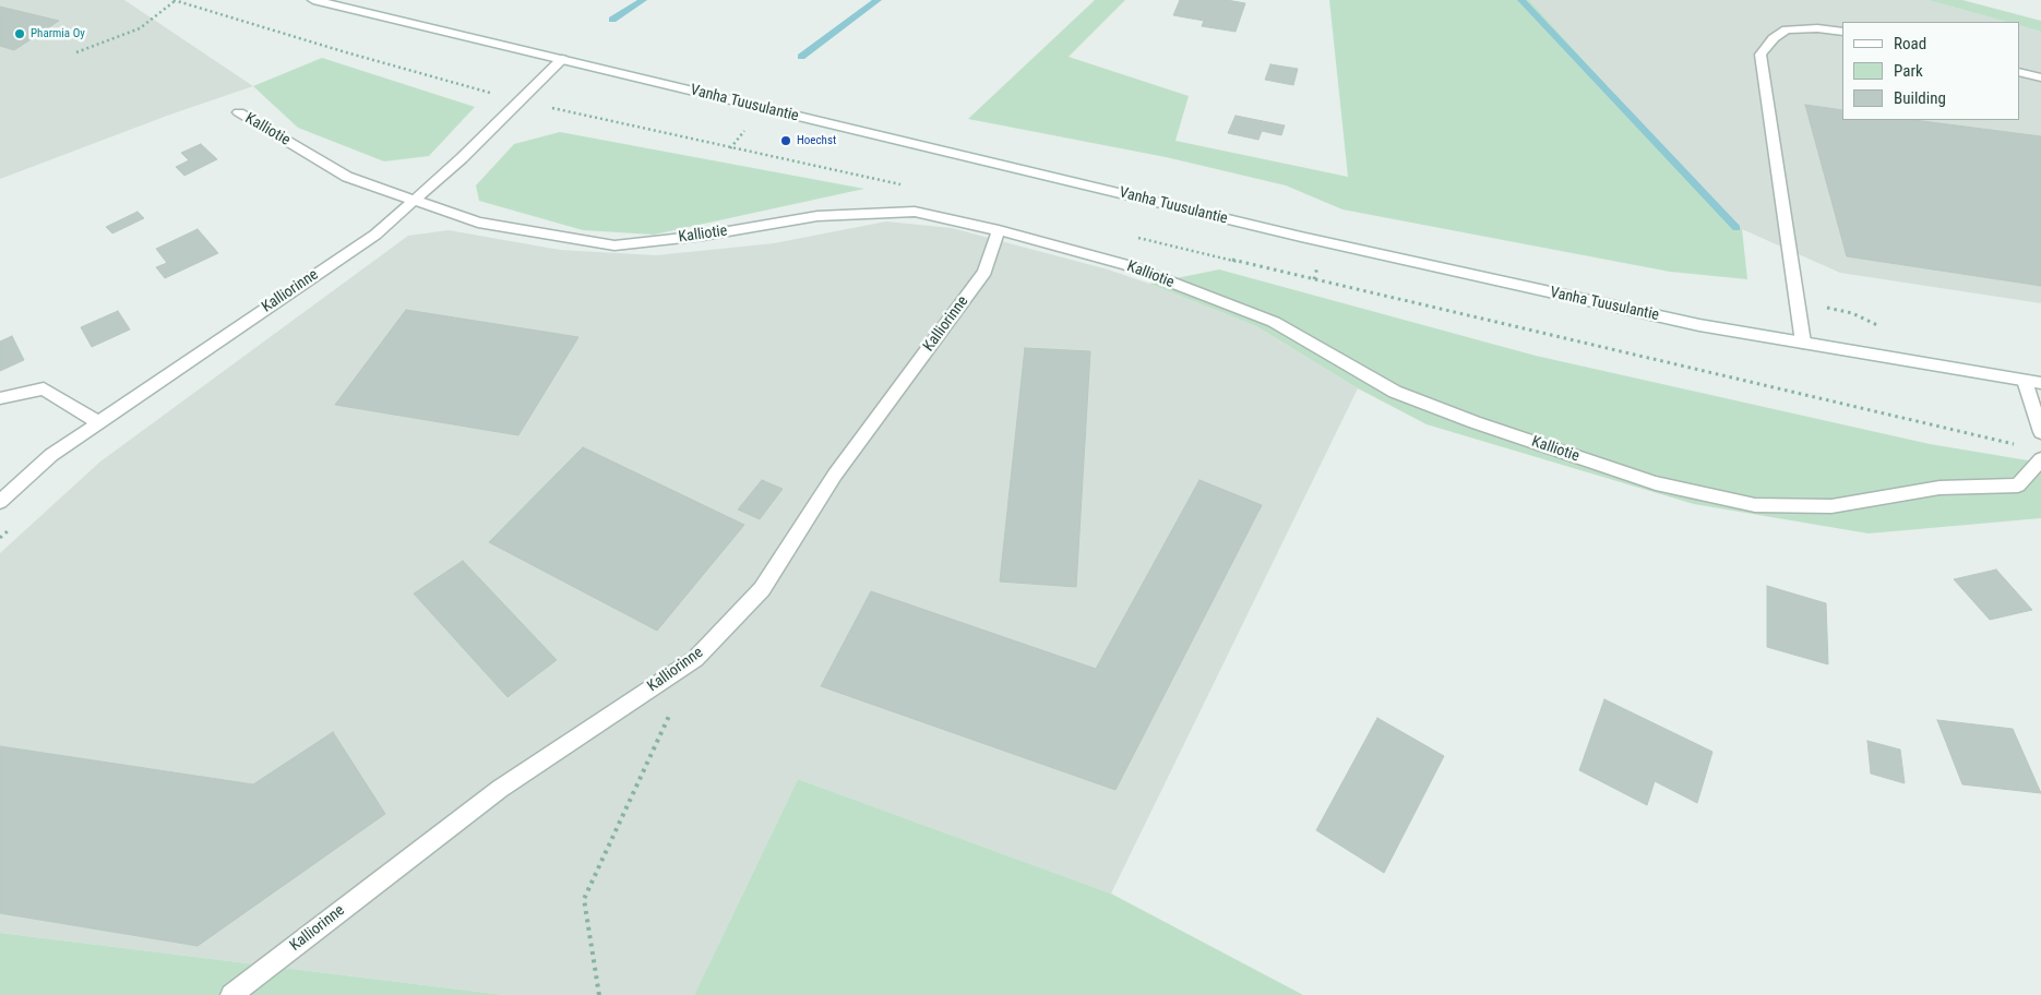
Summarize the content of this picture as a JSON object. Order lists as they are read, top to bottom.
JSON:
{
  "streets": {
    "street": ["Vanha Tuusulantie", "Kalliotie", "Kalliorinne"]
  },
  "crossings": [
    ["Vanha Tuusulantie", "Kalliorinne"],
    ["Kalliotie", "Kalliorinne"]
  ],
  "places": ["Pharmia Oy", "Hoechst"],
  "legend": ["Road", "Park", "Building"]
}
